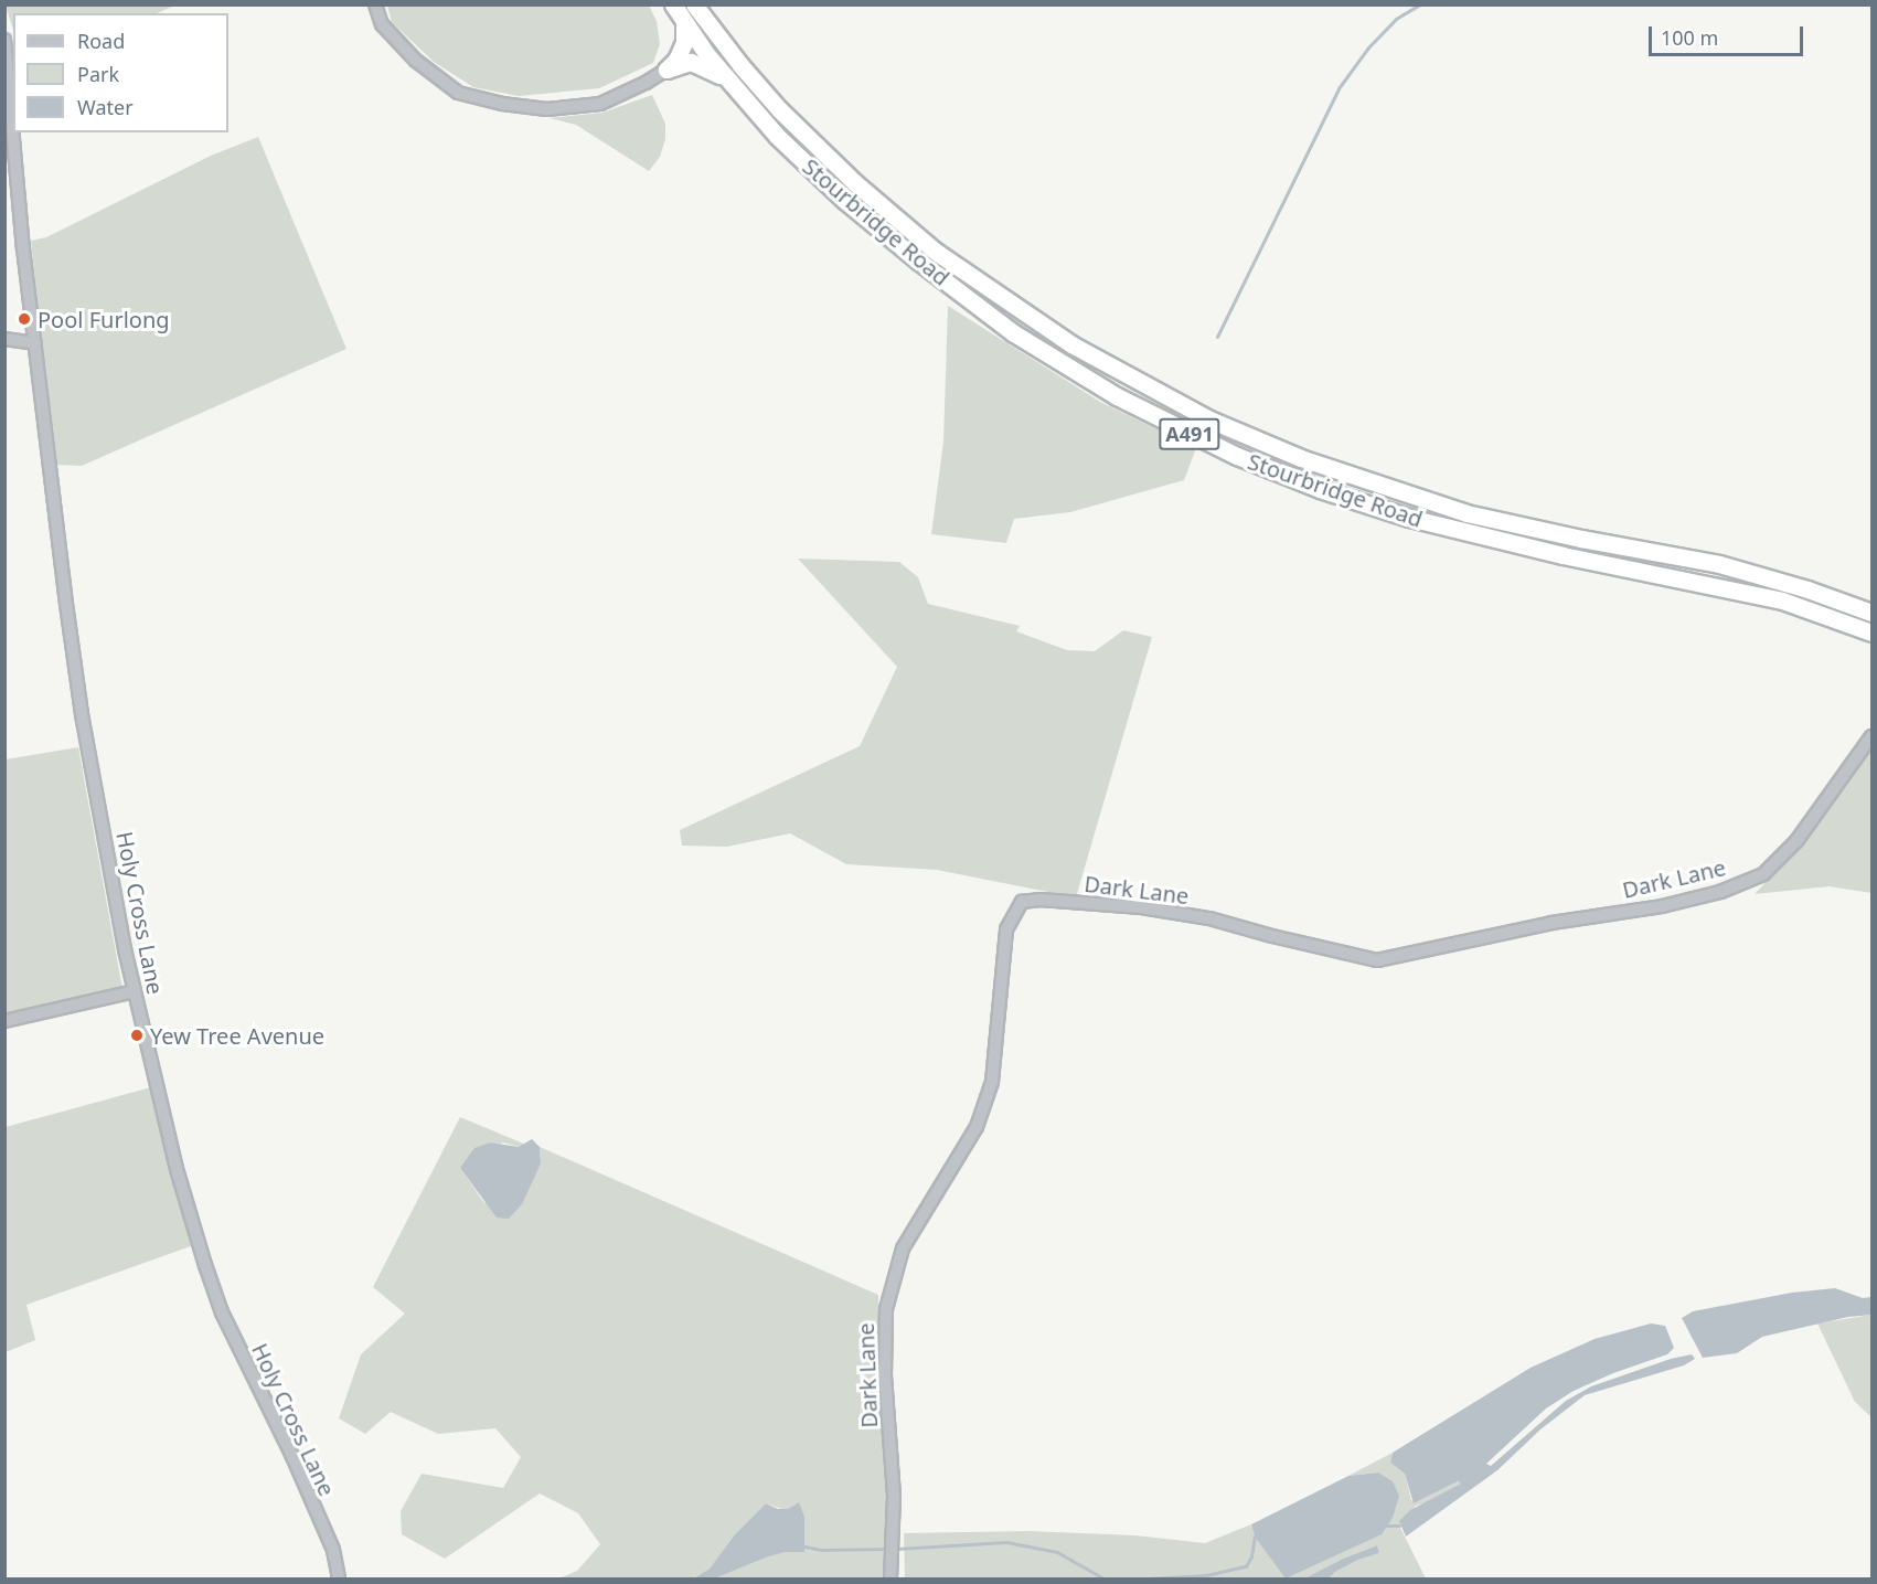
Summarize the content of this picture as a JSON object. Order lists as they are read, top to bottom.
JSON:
{
  "streets": {
    "highway": ["Stourbridge Road", "A491"],
    "street": ["Dark Lane", "Holy Cross Lane"]
  },
  "places": ["Pool Furlong", "Yew Tree Avenue"],
  "legend": ["Road", "Park", "Water"],
  "scale_bar": "100 m"
}
